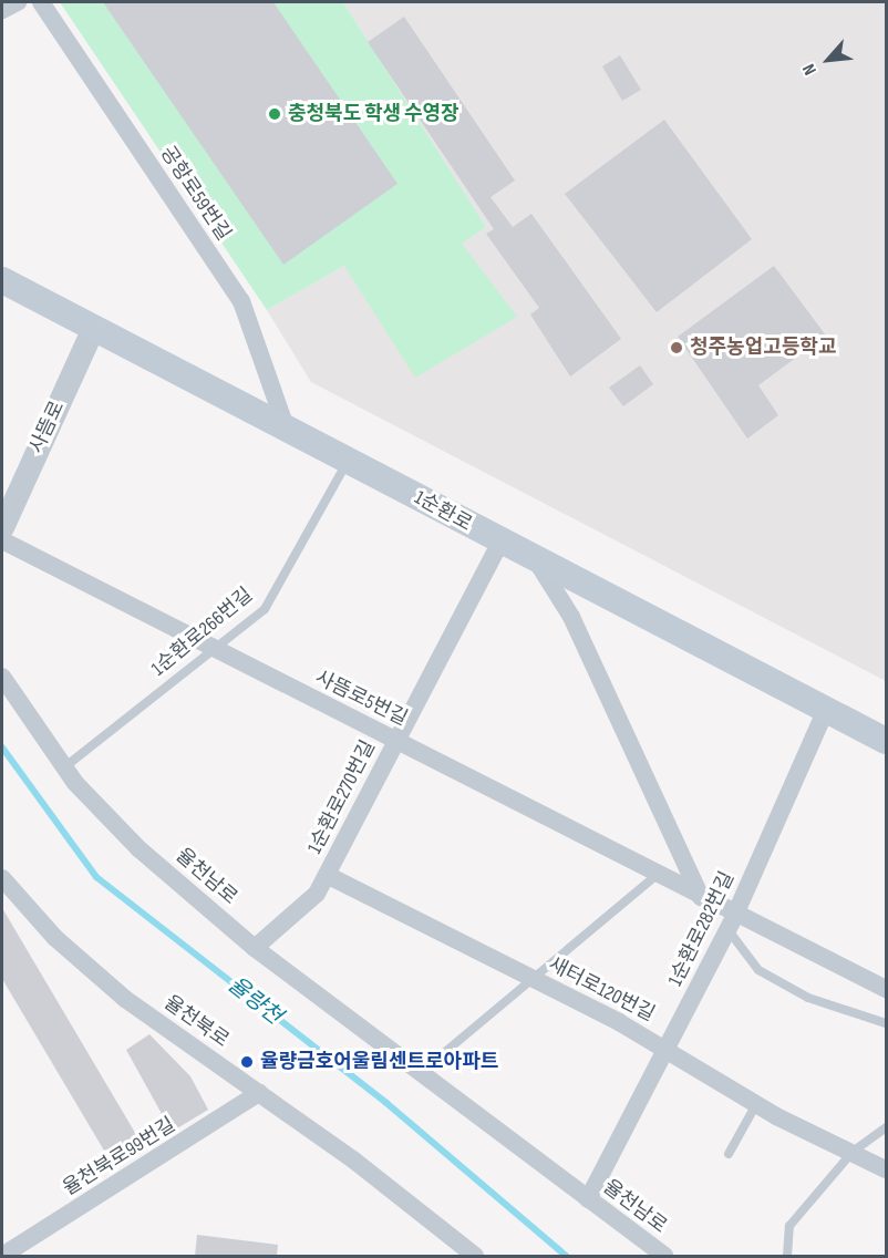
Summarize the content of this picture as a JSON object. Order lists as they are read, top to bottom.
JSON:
{
  "streets": {
    "main road": ["1순환로"],
    "street": [
      "공항로59번길",
      "사뜸로",
      "사뜸로5번길",
      "1순환로270번길",
      "율천남로",
      "1순환로282번길",
      "새터로120번길",
      "율천북로",
      "율천북로99번길"
    ],
    "lane": ["1순환로266번길"]
  },
  "crossings": [
    ["공항로59번길", "1순환로"],
    ["사뜸로", "1순환로"],
    ["1순환로", "1순환로266번길"],
    ["1순환로", "1순환로270번길"],
    ["1순환로", "1순환로282번길"],
    ["1순환로266번길", "사뜸로5번길"],
    ["1순환로266번길", "율천남로"],
    ["사뜸로5번길", "1순환로270번길"],
    ["사뜸로5번길", "1순환로282번길"],
    ["1순환로270번길", "율천남로"],
    ["1순환로270번길", "새터로120번길"],
    ["율천남로", "1순환로282번길"],
    ["1순환로282번길", "새터로120번길"],
    ["율천북로", "율천북로99번길"]
  ],
  "water": ["율량천"],
  "places": ["충청북도 학생 수영장", "청주농업고등학교", "율량금호어울림센트로아파트"],
  "north": "bottom left"
}
